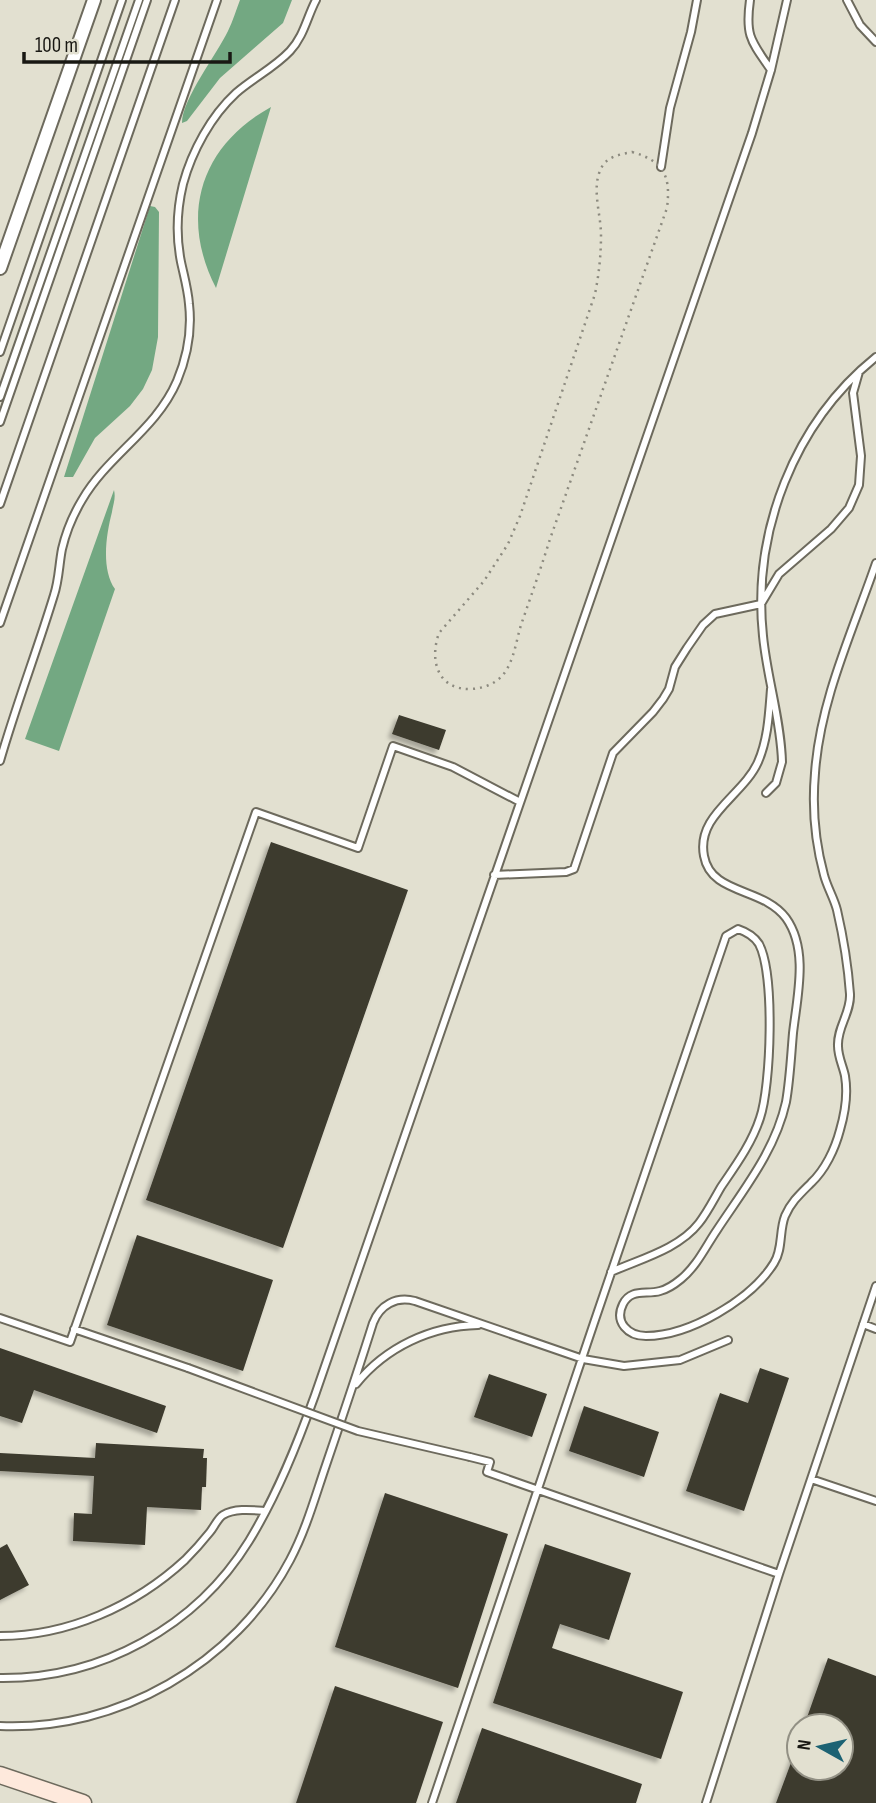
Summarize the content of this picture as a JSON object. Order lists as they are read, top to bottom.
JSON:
{
  "scale_bar": "100 m",
  "north": "left"
}
